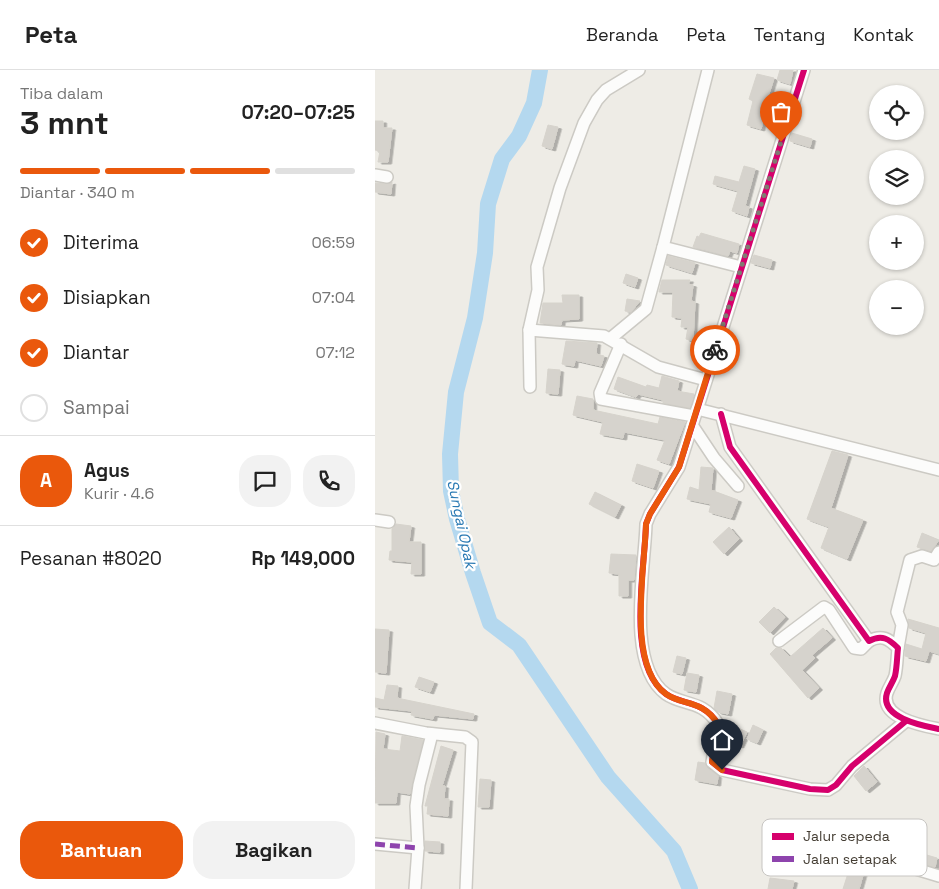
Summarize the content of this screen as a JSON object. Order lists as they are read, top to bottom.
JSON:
{
  "water": ["Sungai Opak"],
  "legend": ["Jalur sepeda", "Jalan setapak"],
  "page": {
    "header": "Peta",
    "nav": [
      "Beranda",
      "Peta",
      "Tentang",
      "Kontak"
    ],
    "heading": ["3 mnt", "Tiba dalam", "07:20–07:25"],
    "panel": [
      "Agus",
      "Kurir · 4.6",
      "Pesanan #8020",
      "Rp 149,000"
    ],
    "map_buttons": ["+", "−"],
    "bar": "Diantar · 340 m",
    "list": [
      ["Diterima", "06:59"],
      ["Disiapkan", "07:04"],
      ["Diantar", "07:12"],
      "Sampai"
    ],
    "round": "A",
    "buttons": ["Bantuan", "Bagikan"]
  }
}
